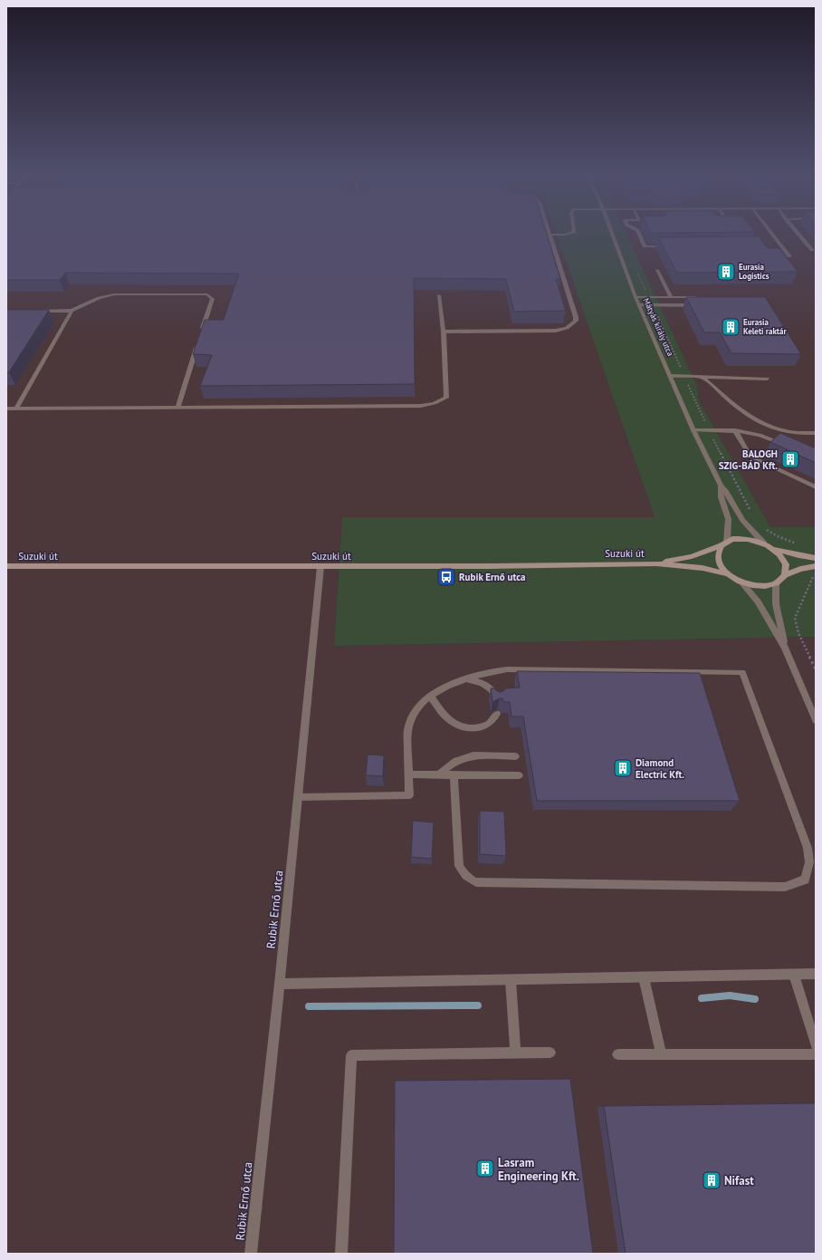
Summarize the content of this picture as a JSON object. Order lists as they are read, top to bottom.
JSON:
{
  "streets": {
    "main road": ["Suzuki út"],
    "street": ["Mátyás király utca", "Rubik Ernő utca"]
  },
  "crossings": [
    ["Suzuki út", "Rubik Ernő utca"]
  ],
  "places": {
    "building": [
      "Eurasia Logistics",
      "Eurasia Keleti raktár",
      "BALOGH SZIG-BÁD Kft.",
      "Diamond Electric Kft.",
      "Lasram Engineering Kft.",
      "Nifast"
    ],
    "bus stop": ["Rubik Ernő utca"]
  }
}
